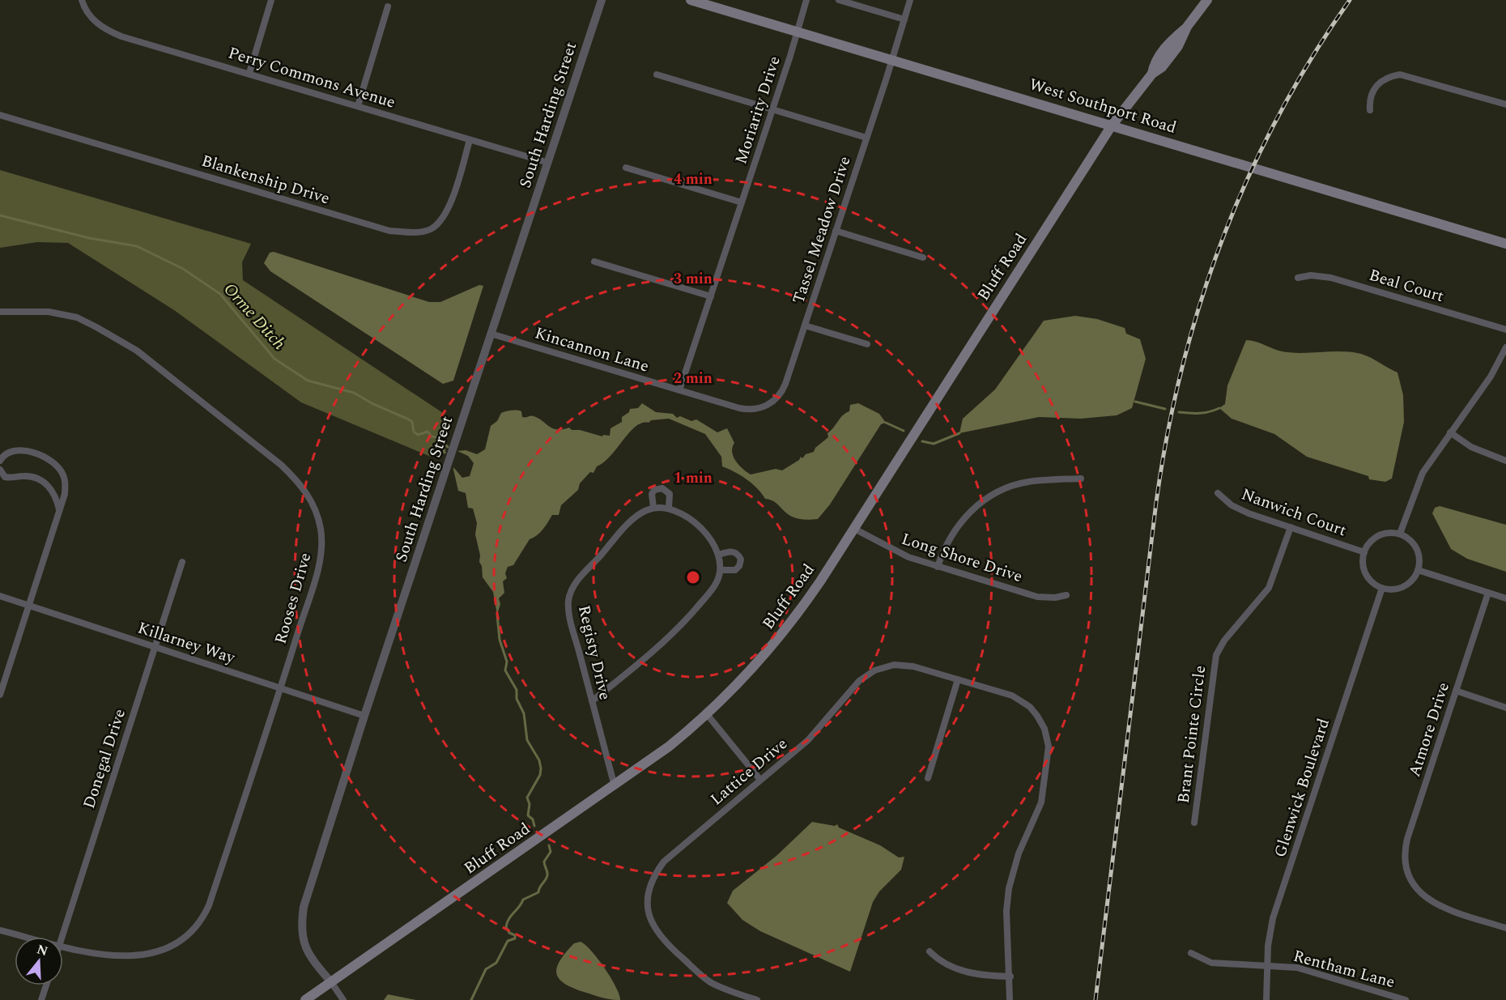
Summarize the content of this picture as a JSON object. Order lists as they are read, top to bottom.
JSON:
{
  "streets": {
    "main road": ["West Southport Road", "Bluff Road"],
    "street": [
      "Perry Commons Avenue",
      "Moriarity Drive",
      "South Harding Street",
      "Blankenship Drive",
      "Tassel Meadow Drive",
      "Beal Court",
      "Kincannon Lane",
      "Nanwich Court",
      "Long Shore Drive",
      "Rooses Drive",
      "Killarney Way",
      "Registy Drive",
      "Atmore Drive",
      "Brant Pointe Circle",
      "Donegal Drive",
      "Lattice Drive",
      "Glenwick Boulevard",
      "Rentham Lane"
    ]
  },
  "crossings": [
    ["Perry Commons Avenue", "South Harding Street"],
    ["Perry Commons Avenue", "Blankenship Drive"],
    ["West Southport Road", "Moriarity Drive"],
    ["West Southport Road", "Tassel Meadow Drive"],
    ["West Southport Road", "Bluff Road"],
    ["Moriarity Drive", "Kincannon Lane"],
    ["South Harding Street", "Bluff Road"],
    ["South Harding Street", "Kincannon Lane"],
    ["South Harding Street", "Killarney Way"],
    ["Tassel Meadow Drive", "Kincannon Lane"],
    ["Bluff Road", "Long Shore Drive"],
    ["Bluff Road", "Registy Drive"],
    ["Nanwich Court", "Brant Pointe Circle"],
    ["Nanwich Court", "Glenwick Boulevard"],
    ["Rooses Drive", "Killarney Way"],
    ["Killarney Way", "Donegal Drive"],
    ["Glenwick Boulevard", "Rentham Lane"]
  ],
  "water": ["Orme Ditch"],
  "north": "top",
  "rings": [
    "4 min",
    "3 min",
    "2 min",
    "1 min"
  ]
}
